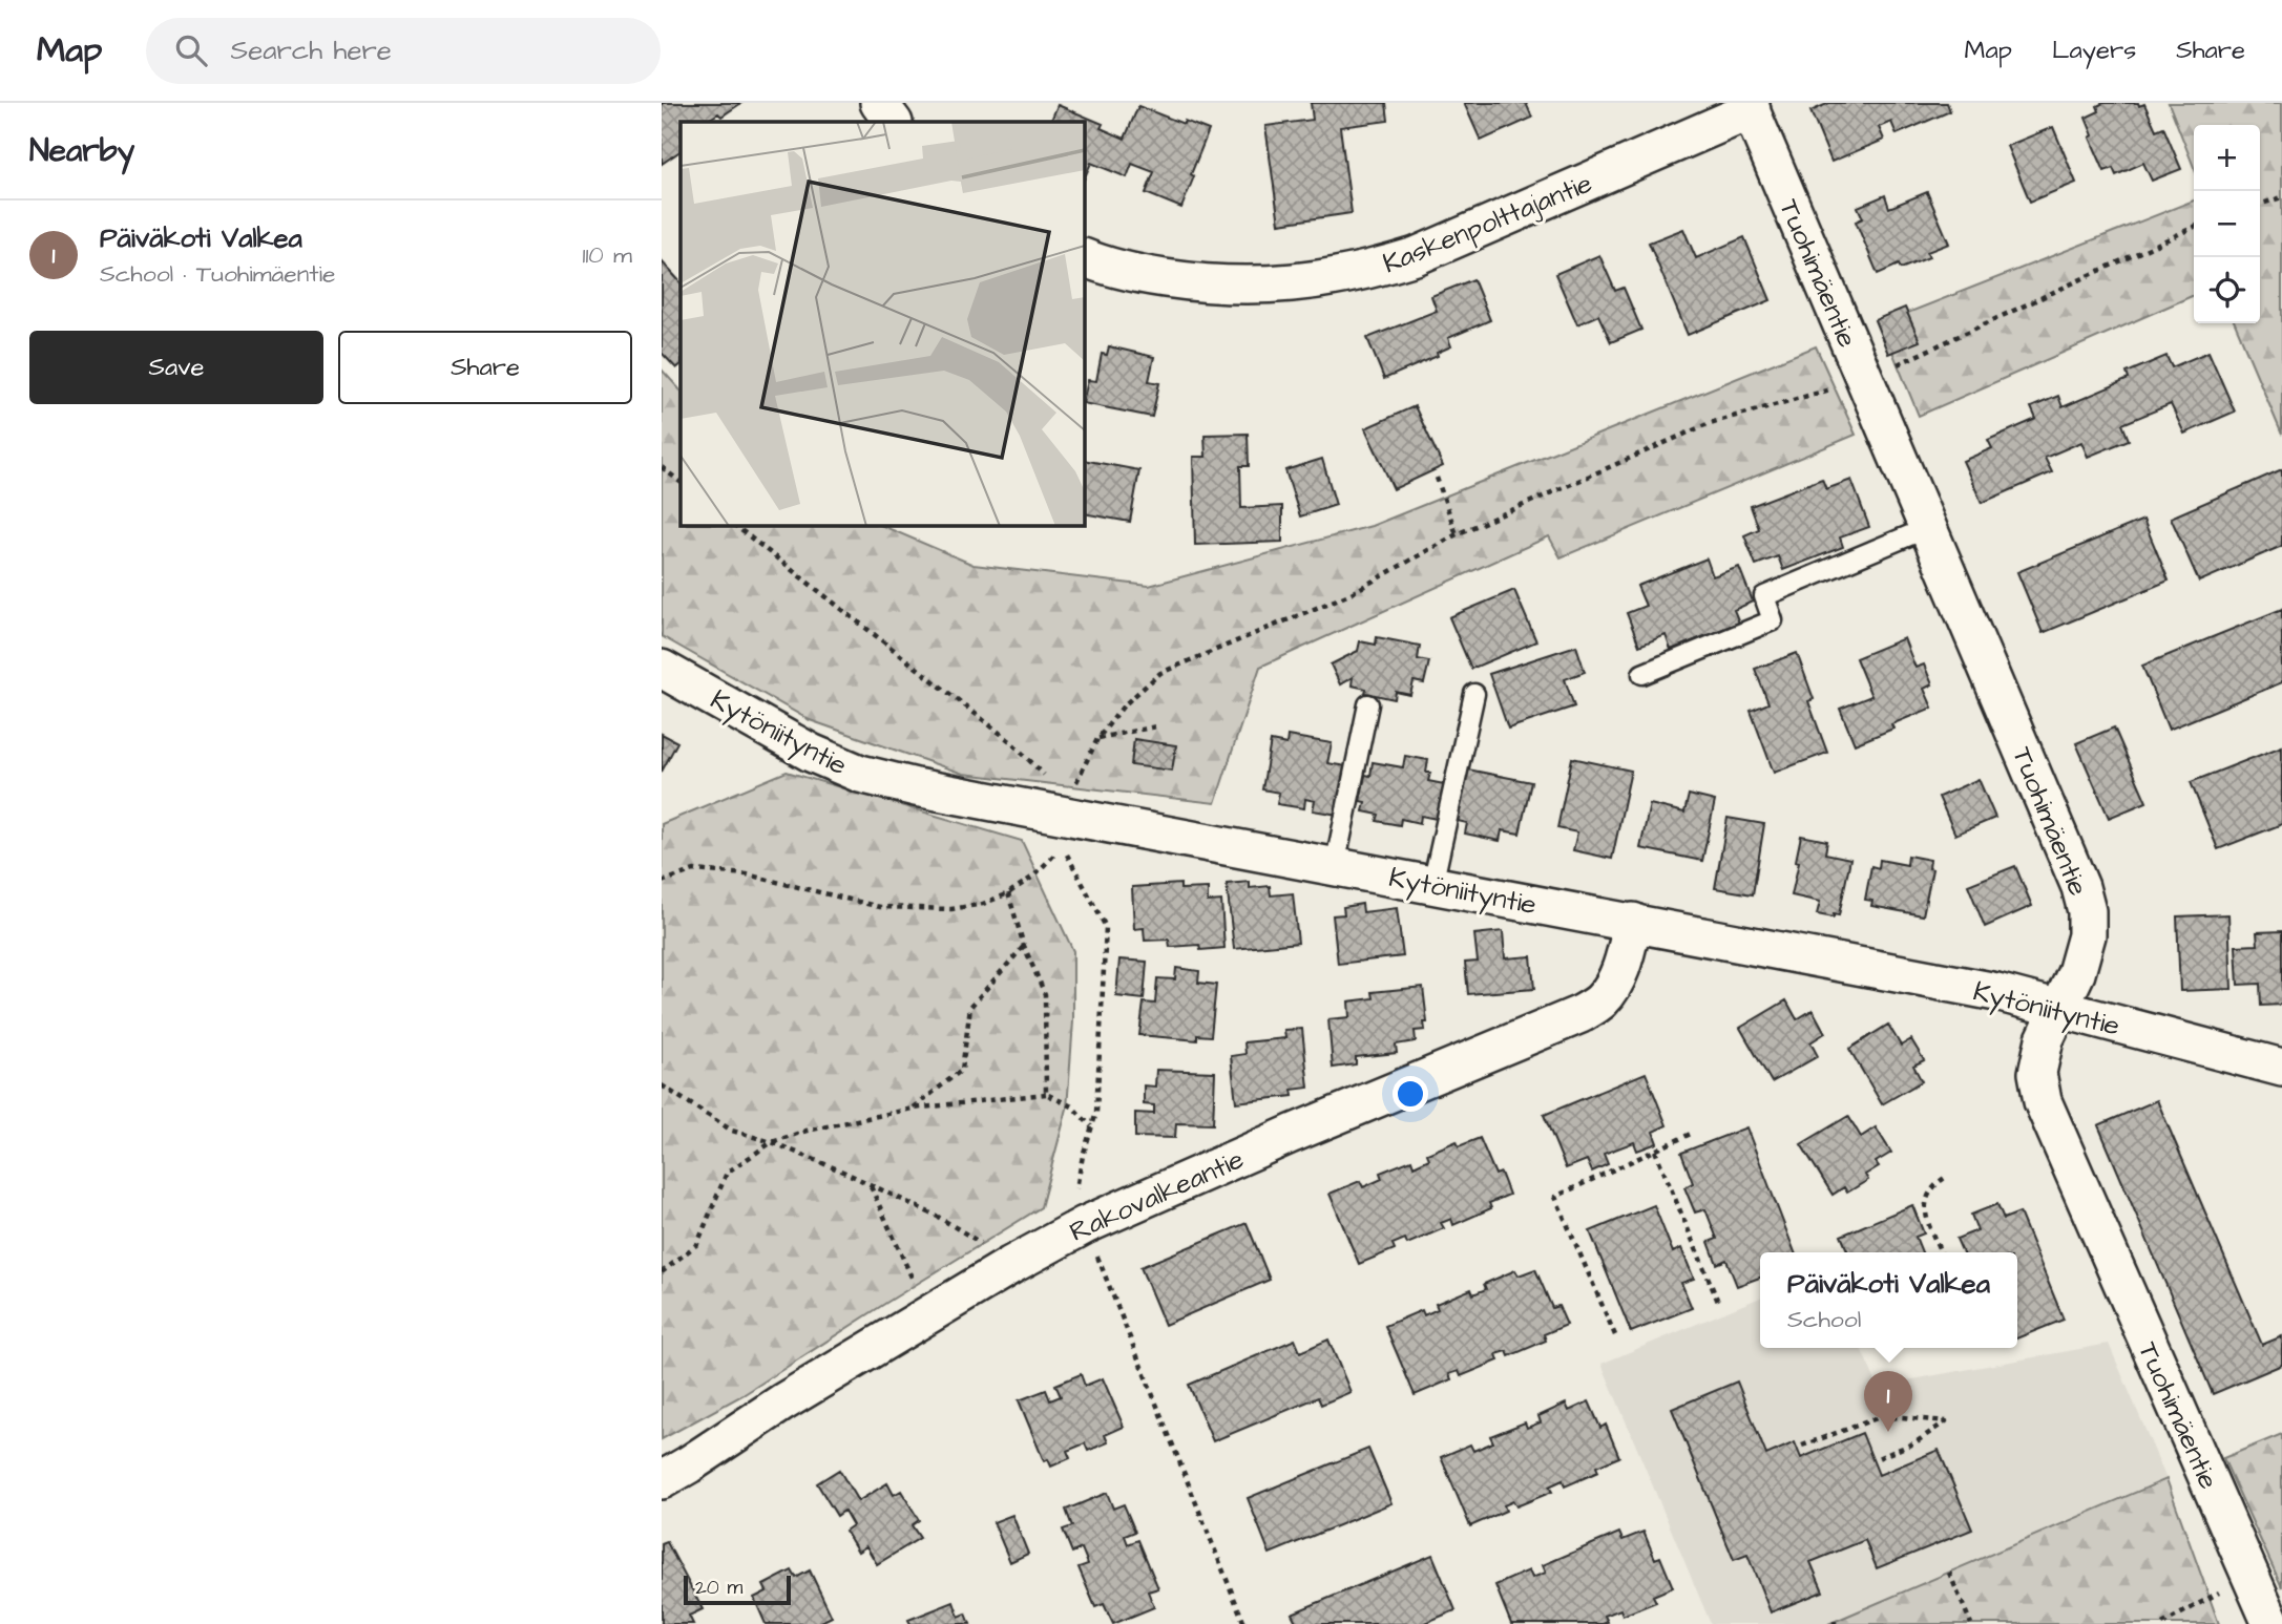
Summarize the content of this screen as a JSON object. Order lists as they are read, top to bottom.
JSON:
{
  "streets": {
    "street": [
      "Kaskenpolttajantie",
      "Tuohimäentie",
      "Kytöniityntie",
      "Rakovalkeantie"
    ]
  },
  "crossings": [
    ["Kaskenpolttajantie", "Tuohimäentie"],
    ["Tuohimäentie", "Kytöniityntie"],
    ["Kytöniityntie", "Rakovalkeantie"]
  ],
  "scale_bar": "20 m",
  "page": {
    "header": "Map",
    "search": "Search here",
    "nav": ["Map", "Layers", "Share"],
    "heading": "Nearby",
    "map_buttons": ["+", "−"],
    "list": [
      {
        "mark": "1",
        "name": "Päiväkoti Valkea",
        "note": "School · Tuohimäentie",
        "value": "110 m"
      }
    ],
    "buttons": ["Save", "Share"],
    "popup": ["Päiväkoti Valkea", "School"],
    "pins": "1",
    "scale": "20 m"
  }
}
